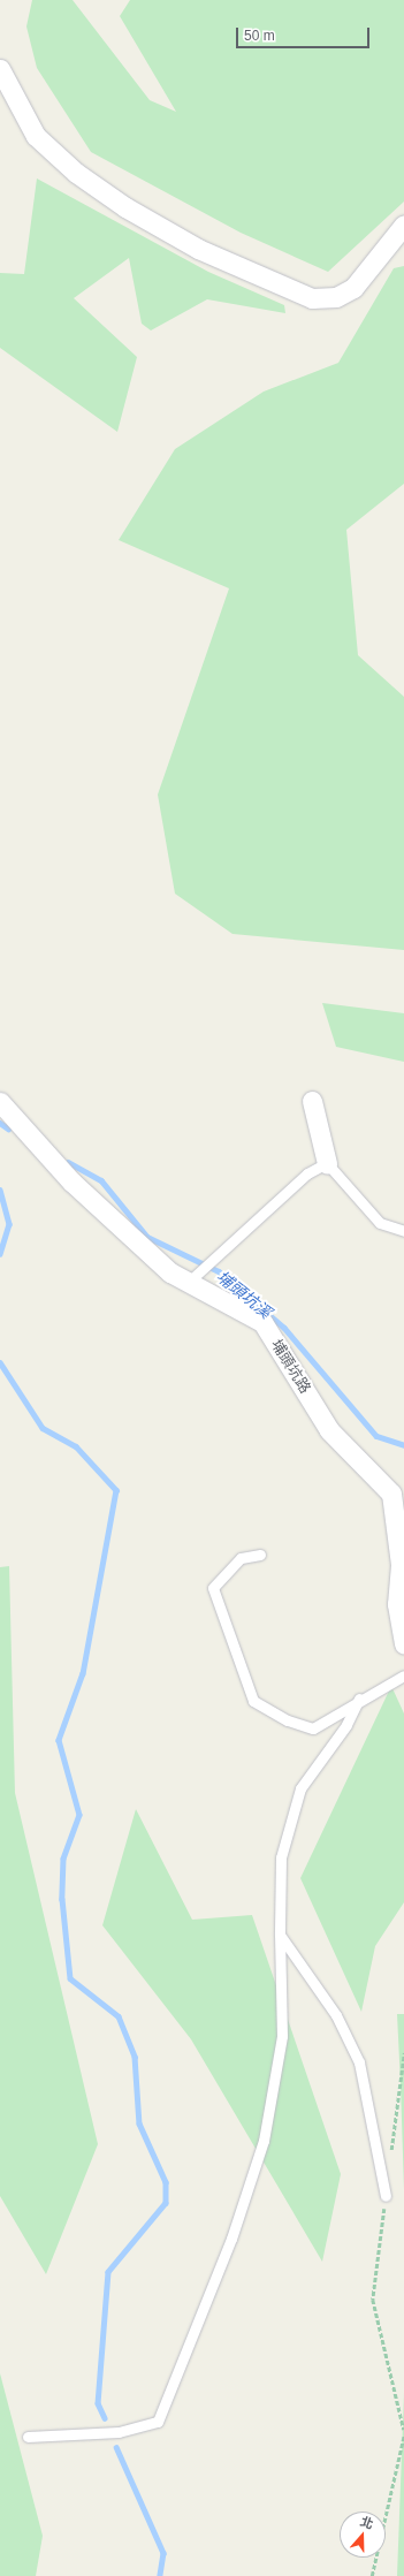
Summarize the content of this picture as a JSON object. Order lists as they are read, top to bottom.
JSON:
{
  "streets": {
    "street": ["埔頭坑路"]
  },
  "water": ["埔頭坑溪"],
  "scale_bar": "50 m",
  "north": "top"
}
